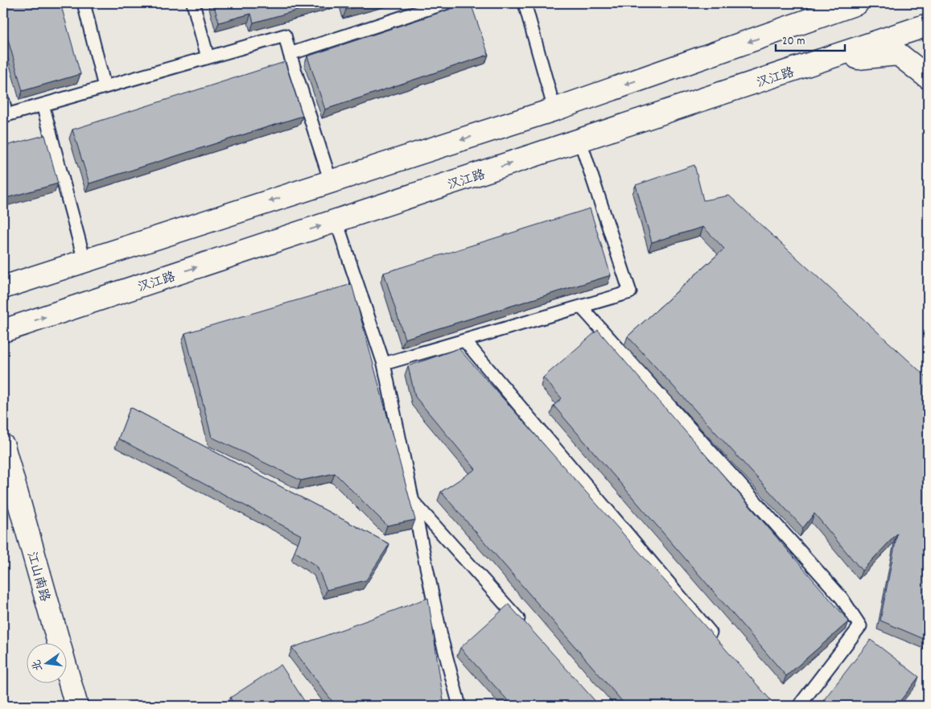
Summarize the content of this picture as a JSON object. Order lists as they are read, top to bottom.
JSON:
{
  "streets": {
    "main road": ["汉江路", "江山南路"]
  },
  "scale_bar": "20 m",
  "north": "left"
}
